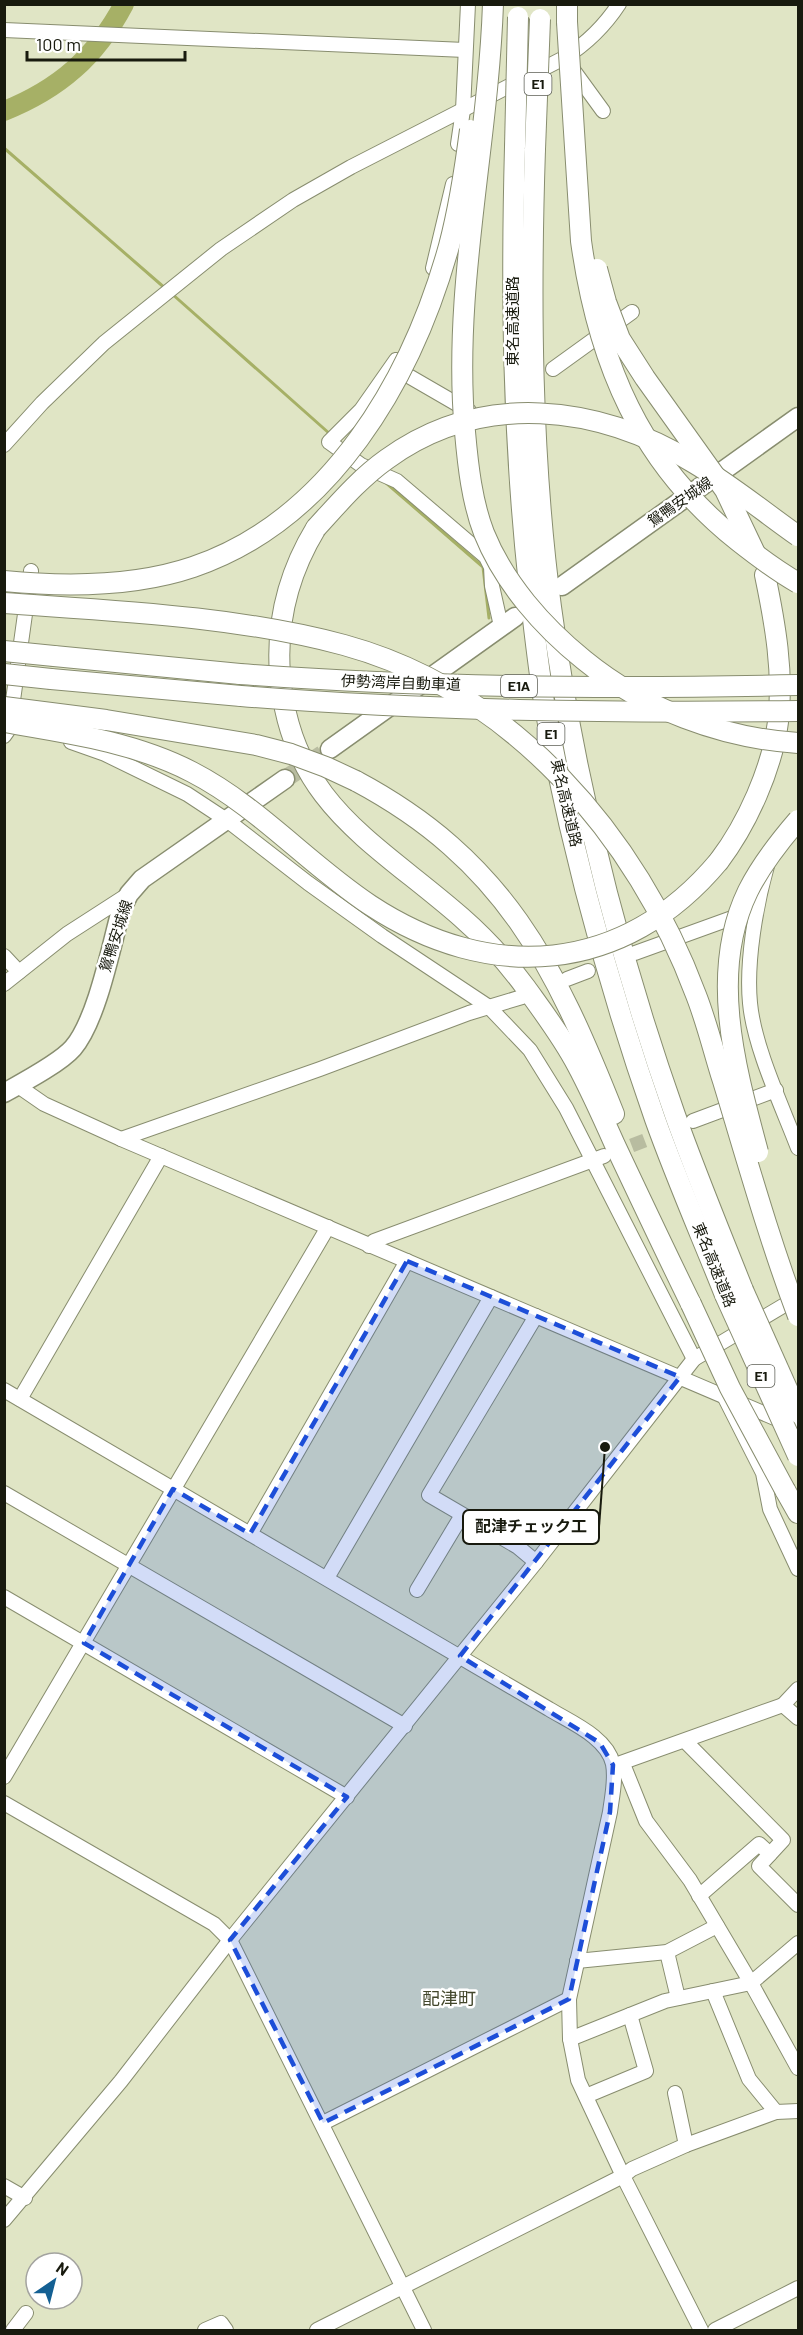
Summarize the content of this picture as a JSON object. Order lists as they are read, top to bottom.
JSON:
{
  "streets": {
    "highway": [
      "E1",
      "東名高速道路",
      "伊勢湾岸自動車道",
      "E1A"
    ],
    "main road": ["鴛鴨安城線"]
  },
  "districts": ["配津町"],
  "places": ["配津チェック工"],
  "scale_bar": "100 m",
  "north": "top right"
}
